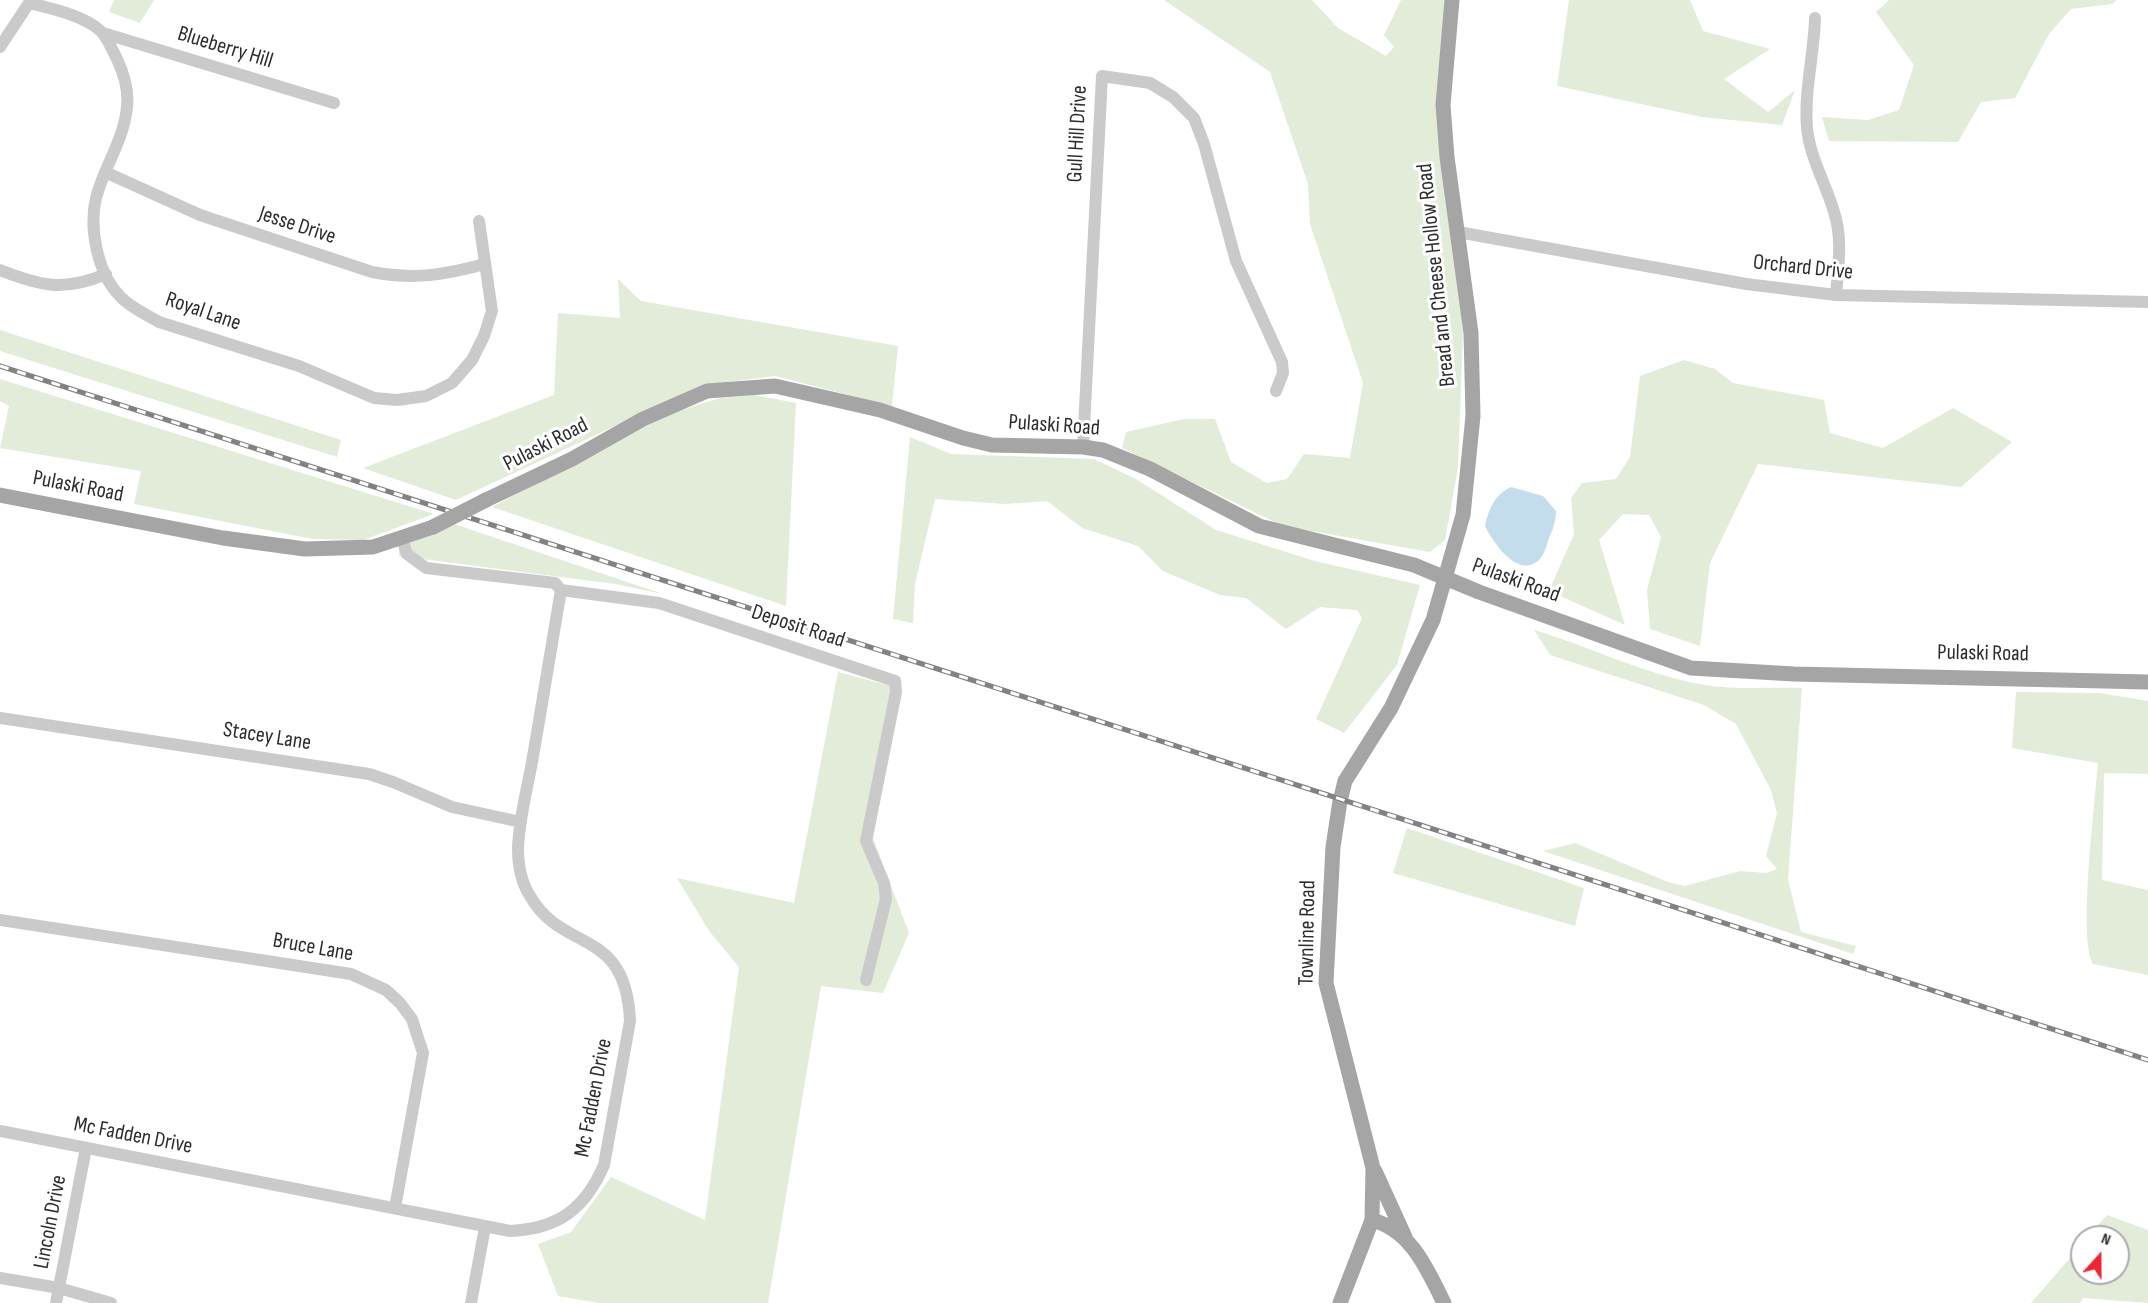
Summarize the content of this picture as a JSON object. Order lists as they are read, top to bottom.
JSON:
{
  "streets": {
    "main road": ["Bread and Cheese Hollow Road", "Pulaski Road", "Townline Road"],
    "street": [
      "Blueberry Hill",
      "Gull Hill Drive",
      "Jesse Drive",
      "Orchard Drive",
      "Royal Lane",
      "Deposit Road",
      "Stacey Lane",
      "Bruce Lane",
      "Mc Fadden Drive",
      "Lincoln Drive"
    ]
  },
  "crossings": [
    ["Blueberry Hill", "Royal Lane"],
    ["Gull Hill Drive", "Pulaski Road"],
    ["Jesse Drive", "Royal Lane"],
    ["Orchard Drive", "Bread and Cheese Hollow Road"],
    ["Bread and Cheese Hollow Road", "Pulaski Road"],
    ["Bread and Cheese Hollow Road", "Townline Road"],
    ["Pulaski Road", "Deposit Road"],
    ["Pulaski Road", "Townline Road"],
    ["Deposit Road", "Mc Fadden Drive"],
    ["Stacey Lane", "Mc Fadden Drive"],
    ["Bruce Lane", "Mc Fadden Drive"],
    ["Mc Fadden Drive", "Lincoln Drive"]
  ],
  "north": "top"
}
